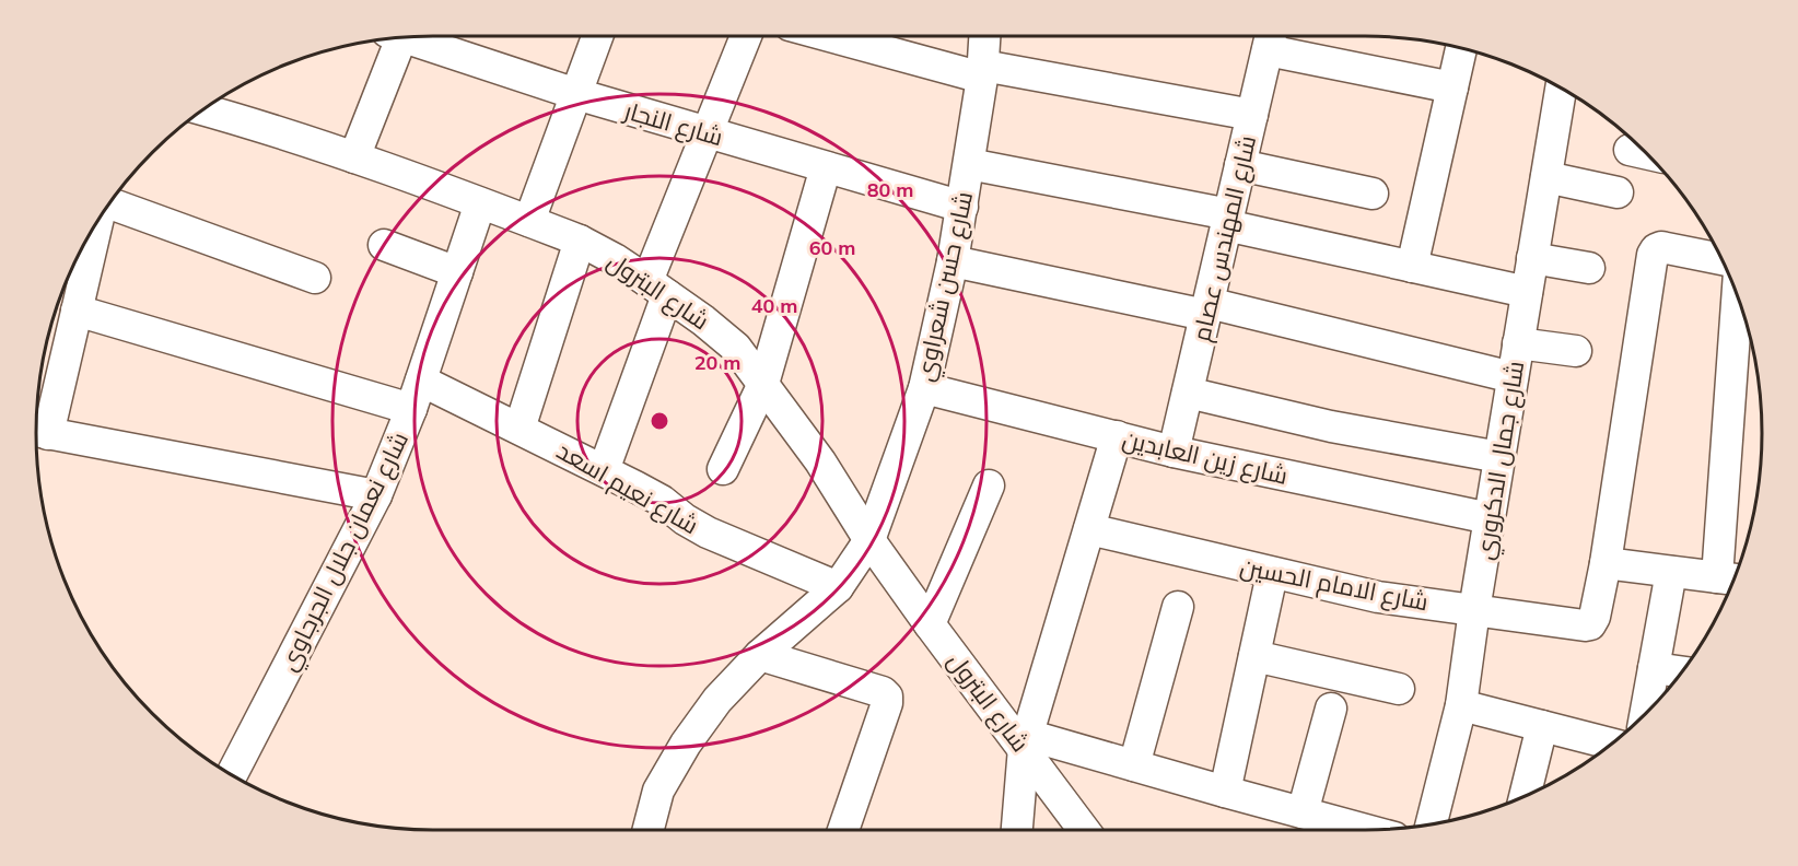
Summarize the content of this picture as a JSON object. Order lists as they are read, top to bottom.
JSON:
{
  "streets": {
    "street": [
      "شارع النجار",
      "شارع المهندس عصام",
      "شارع حسن شعراوي",
      "شارع البترول",
      "شارع زين العابدين",
      "شارع جمال الدكروري",
      "شارع نعيم اسعد",
      "شارع نعمان جلال الجرجاوي",
      "شارع الامام الحسين"
    ]
  },
  "crossings": [
    ["شارع النجار", "شارع حسن شعراوي"],
    ["شارع المهندس عصام", "شارع زين العابدين"],
    ["شارع حسن شعراوي", "شارع البترول"],
    ["شارع حسن شعراوي", "شارع زين العابدين"],
    ["شارع حسن شعراوي", "شارع نعيم اسعد"],
    ["شارع البترول", "شارع نعمان جلال الجرجاوي"],
    ["شارع زين العابدين", "شارع جمال الدكروري"],
    ["شارع جمال الدكروري", "شارع الامام الحسين"],
    ["شارع نعيم اسعد", "شارع نعمان جلال الجرجاوي"]
  ],
  "rings": [
    "80 m",
    "60 m",
    "40 m",
    "20 m"
  ]
}
